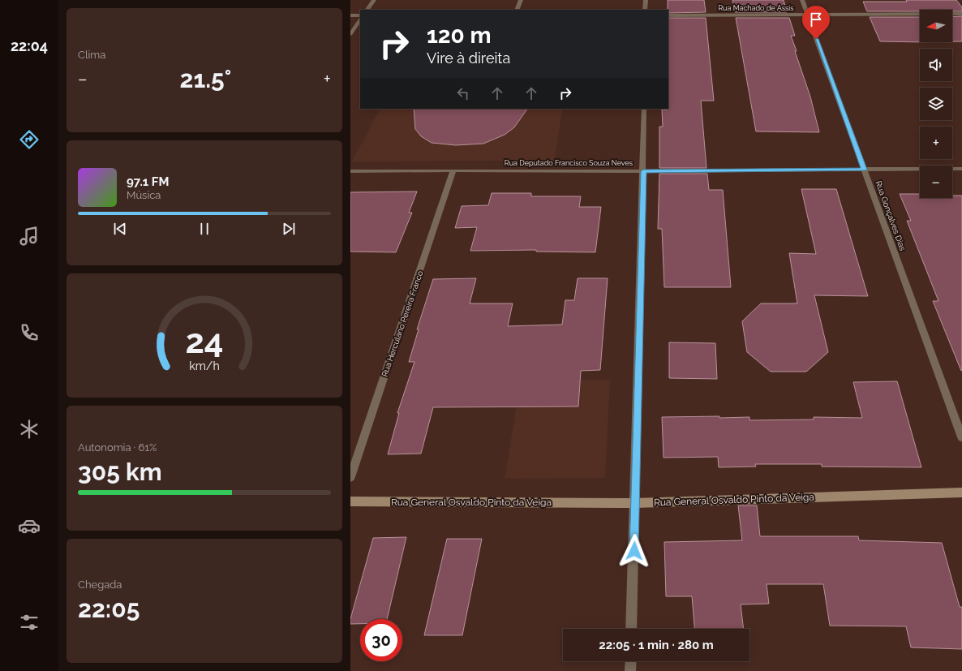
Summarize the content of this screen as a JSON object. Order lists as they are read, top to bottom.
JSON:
{
  "streets": {
    "street": [
      "Rua Machado de Assis",
      "Rua Deputado Francisco Souza Neves",
      "Rua Gonçalves Dias",
      "Rua Herculano Pereira Franco",
      "Rua General Osvaldo Pinto da Veiga"
    ]
  },
  "crossings": [
    ["Rua Machado de Assis", "Rua Gonçalves Dias"],
    ["Rua Deputado Francisco Souza Neves", "Rua Gonçalves Dias"],
    ["Rua Deputado Francisco Souza Neves", "Rua Herculano Pereira Franco"]
  ],
  "north": "left",
  "page": {
    "tabs": "22:04",
    "tile": [
      "Clima",
      ["Autonomia · 61%", "305 km"],
      ["Chegada", "22:05"]
    ],
    "map_buttons": ["+", "−"],
    "turn": ["120 m", "Vire à direita"],
    "heat": ["−", "21.5°", "+"],
    "song": ["97.1 FM", "Música"],
    "limit": "30",
    "trip": "22:05 · 1 min · 280 m",
    "gauge": ["24", "km/h"]
  }
}
